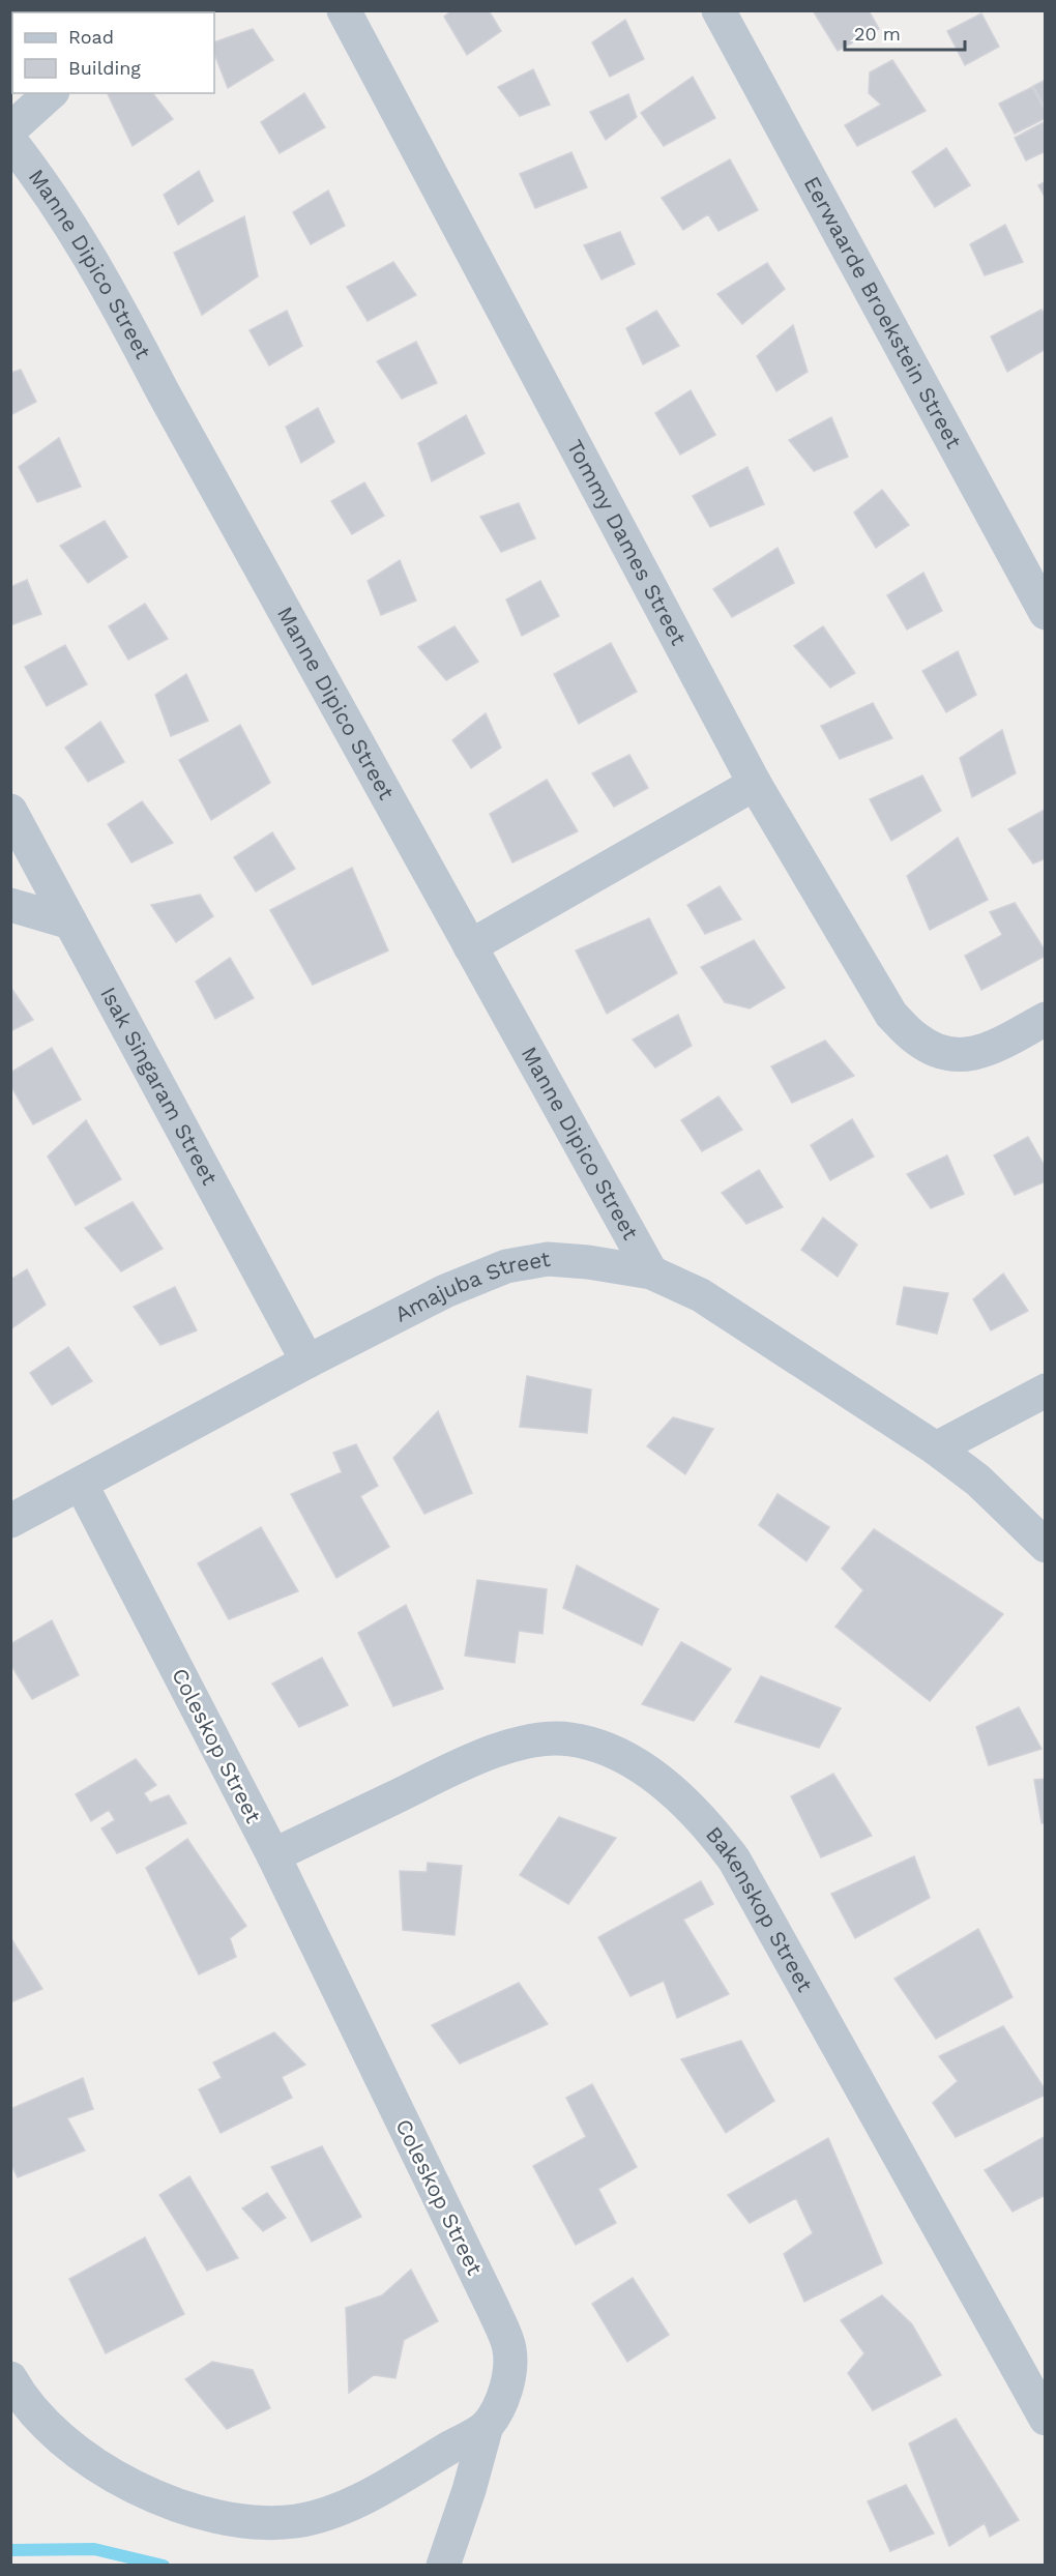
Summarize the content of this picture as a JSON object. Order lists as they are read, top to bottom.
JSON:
{
  "streets": {
    "street": [
      "Manne Dipico Street",
      "Eerwaarde Broekstein Street",
      "Tommy Dames Street",
      "Isak Singaram Street",
      "Amajuba Street",
      "Coleskop Street",
      "Bakenskop Street"
    ]
  },
  "crossings": [
    ["Manne Dipico Street", "Amajuba Street"],
    ["Isak Singaram Street", "Amajuba Street"],
    ["Amajuba Street", "Coleskop Street"],
    ["Coleskop Street", "Bakenskop Street"]
  ],
  "legend": ["Road", "Building"],
  "scale_bar": "20 m"
}
